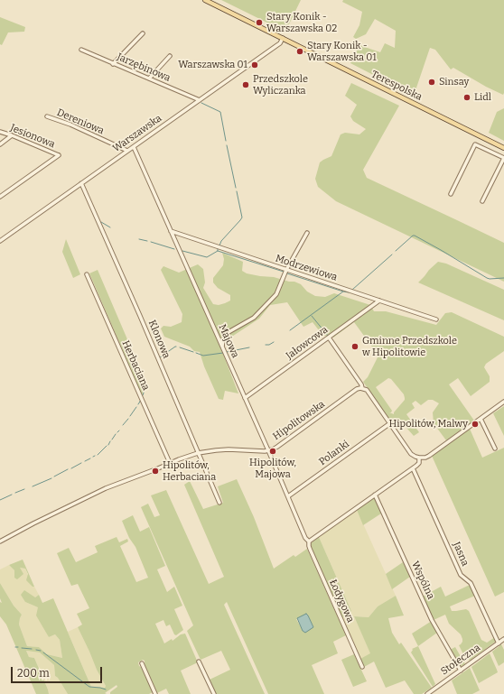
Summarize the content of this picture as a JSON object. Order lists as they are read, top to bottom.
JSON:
{
  "streets": {
    "main road": ["Terespolska"],
    "street": [
      "Jarzębinowa",
      "Dereniowa",
      "Warszawska",
      "Jesionowa",
      "Modrzewiowa",
      "Klonowa",
      "Majowa",
      "Jałowcowa",
      "Herbaciana",
      "Hipolitowska",
      "Polanki",
      "Jasna",
      "Wspólna",
      "Łodygowa",
      "Stołeczna"
    ]
  },
  "crossings": [
    ["Jarzębinowa", "Warszawska"],
    ["Terespolska", "Warszawska"],
    ["Dereniowa", "Warszawska"],
    ["Warszawska", "Klonowa"],
    ["Warszawska", "Majowa"],
    ["Modrzewiowa", "Majowa"],
    ["Modrzewiowa", "Jałowcowa"],
    ["Klonowa", "Hipolitowska"],
    ["Majowa", "Jałowcowa"],
    ["Majowa", "Hipolitowska"],
    ["Majowa", "Polanki"],
    ["Majowa", "Łodygowa"],
    ["Herbaciana", "Hipolitowska"],
    ["Jasna", "Stołeczna"],
    ["Wspólna", "Stołeczna"]
  ],
  "places": [
    "Stary Konik - Warszawska 02",
    "Stary Konik - Warszawska 01",
    "Warszawska 01",
    "Sinsay",
    "Przedszkole Wyliczanka",
    "Lidl",
    "Gminne Przedszkole w Hipolitowie",
    "Hipolitów, Malwy",
    "Hipolitów, Majowa",
    "Hipolitów, Herbaciana"
  ],
  "scale_bar": "200 m"
}
